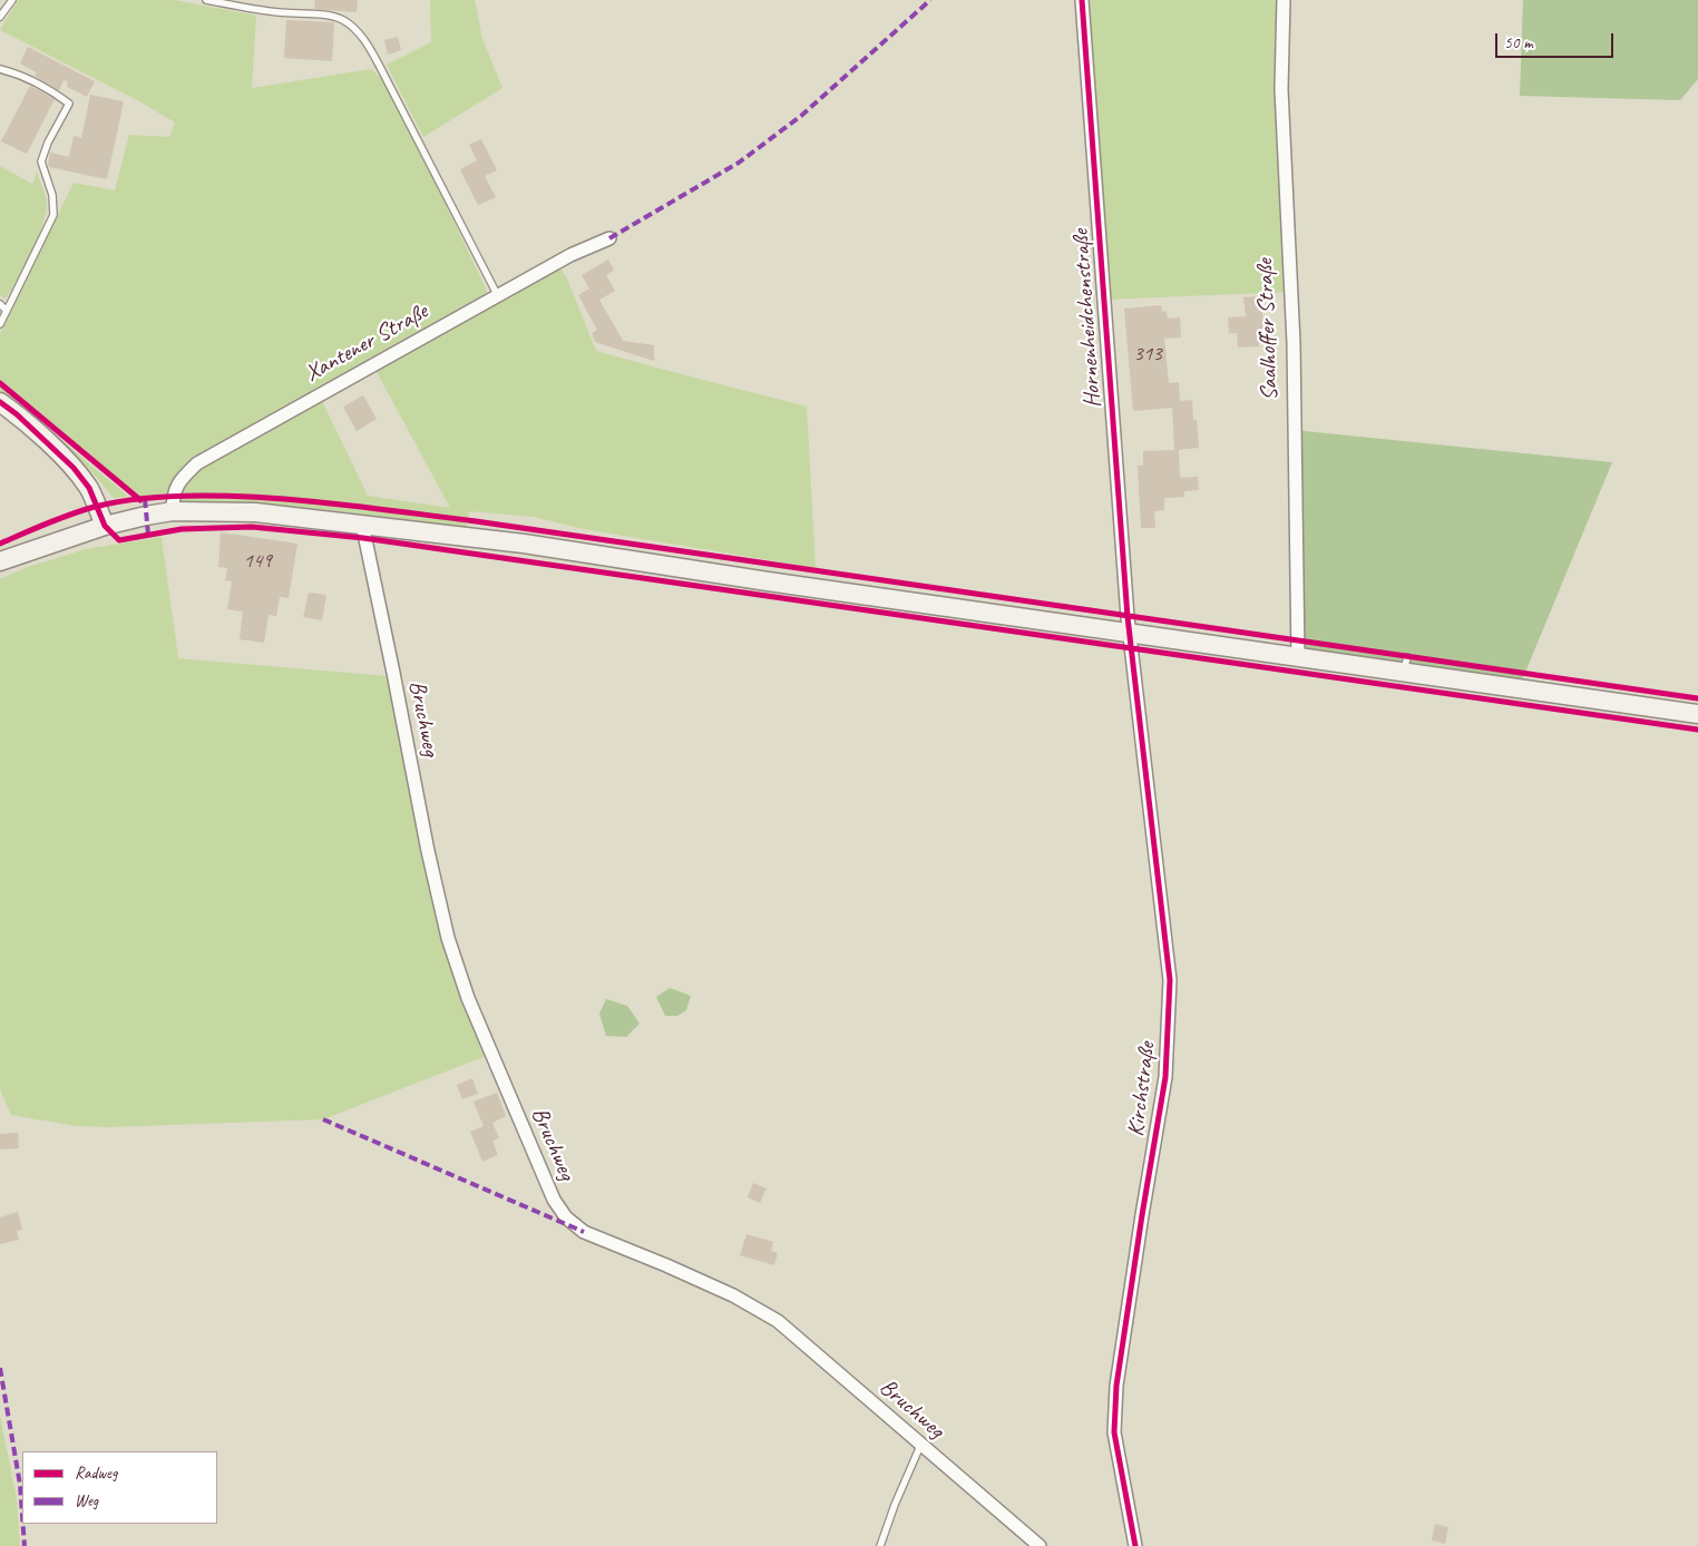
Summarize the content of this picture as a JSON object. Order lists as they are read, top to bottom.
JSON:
{
  "streets": {
    "street": [
      "Hornenheidchenstraße",
      "Saalhoffer Straße",
      "Xantener Straße",
      "Bruchweg",
      "Kirchstraße"
    ]
  },
  "crossings": [
    ["Hornenheidchenstraße", "Kirchstraße"]
  ],
  "house_numbers": ["313", "149"],
  "legend": ["Radweg", "Weg"],
  "scale_bar": "50 m"
}
